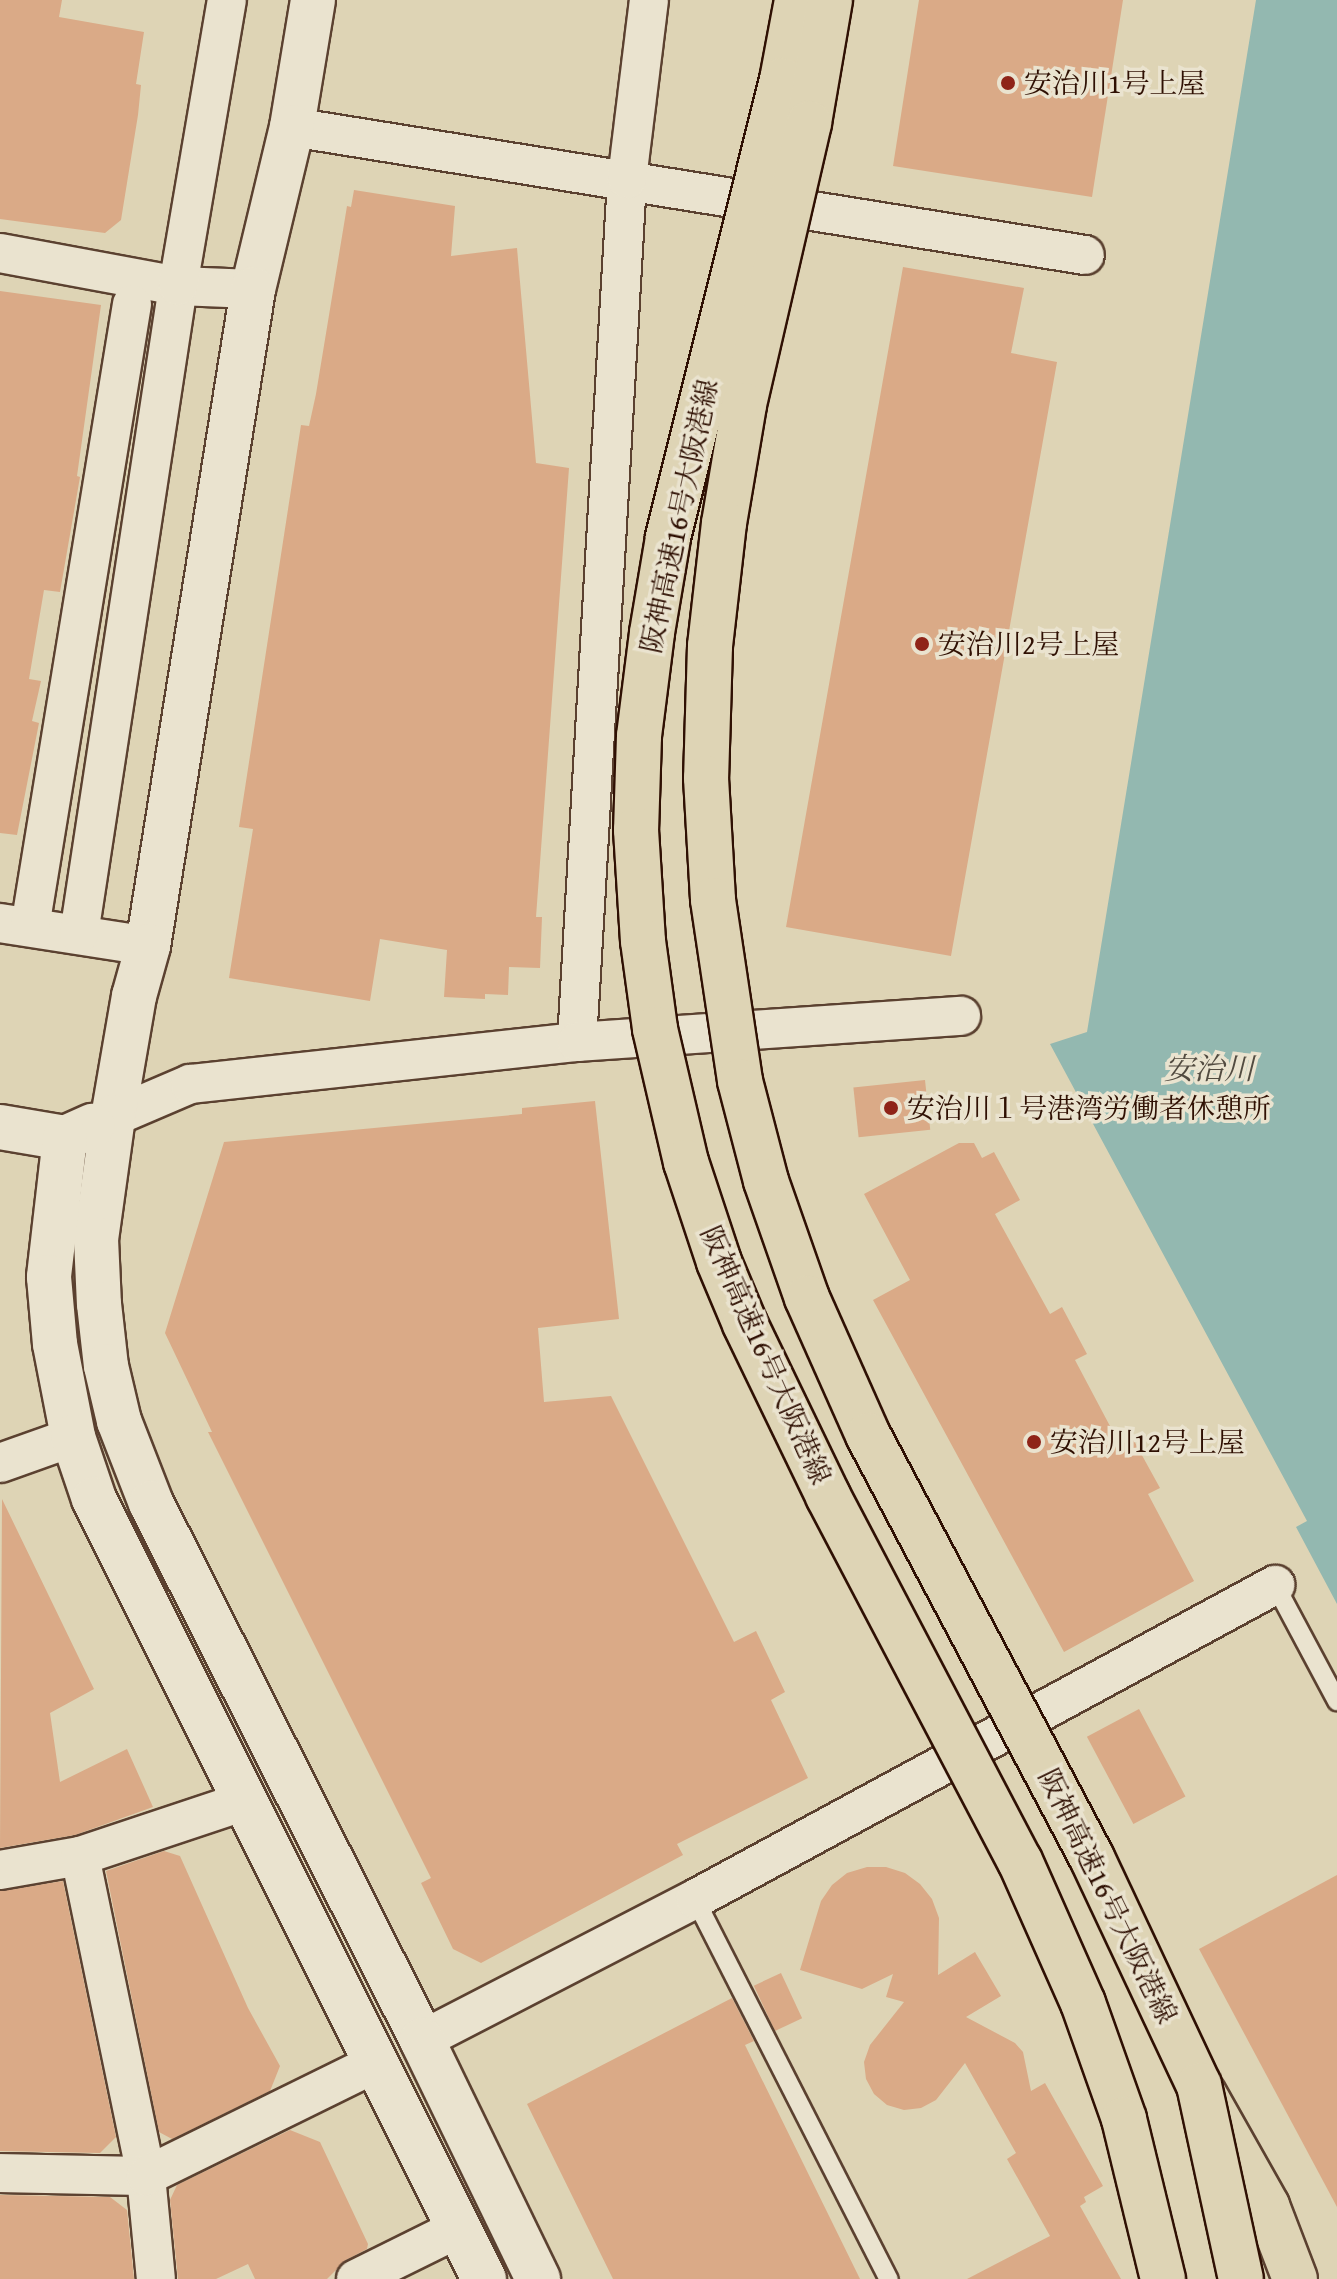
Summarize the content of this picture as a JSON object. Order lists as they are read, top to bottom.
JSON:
{
  "streets": {
    "highway": ["阪神高速16号大阪港線"]
  },
  "water": ["安治川"],
  "places": [
    "安治川1号上屋",
    "安治川2号上屋",
    "安治川１号港湾労働者休憩所",
    "安治川12号上屋"
  ]
}
